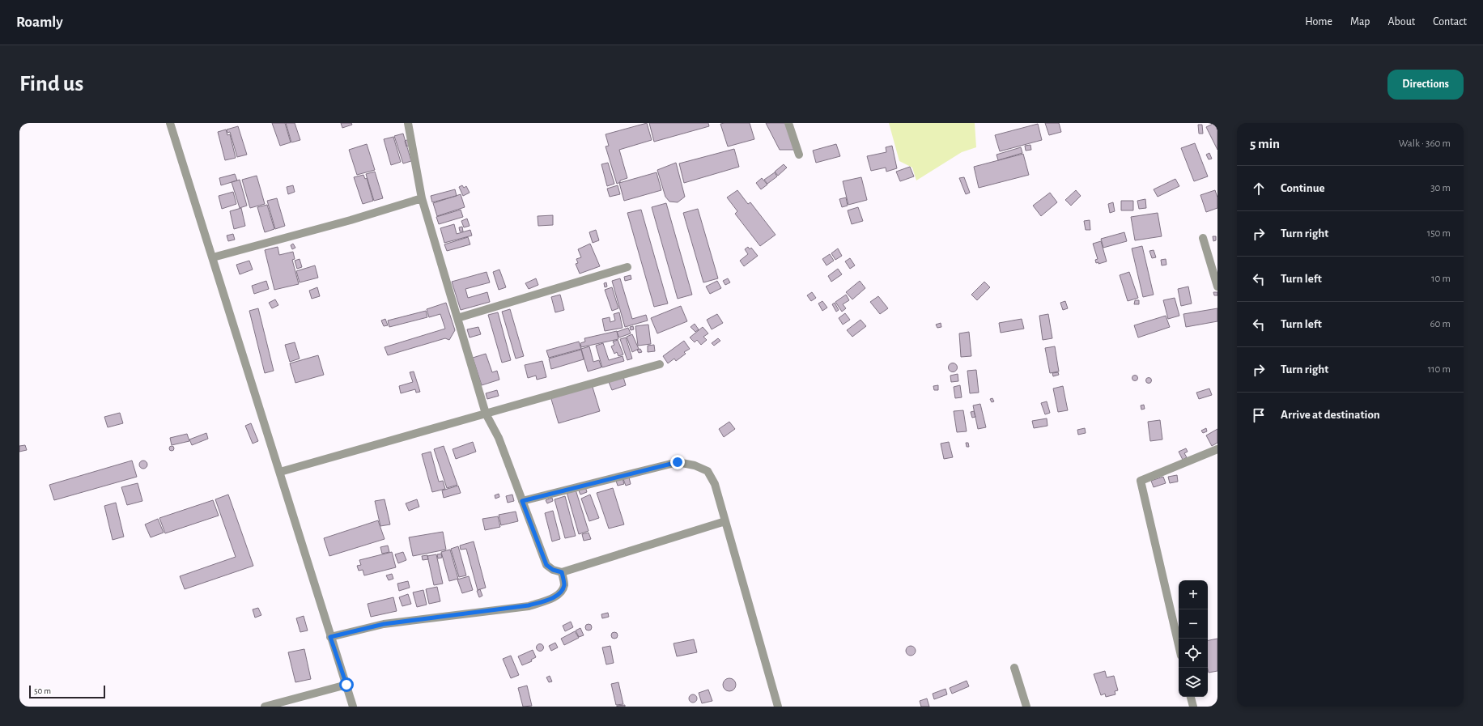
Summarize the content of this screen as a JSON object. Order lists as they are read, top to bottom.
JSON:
{
  "scale_bar": "50 m",
  "page": {
    "header": "Roamly",
    "nav": [
      "Home",
      "Map",
      "About",
      "Contact"
    ],
    "buttons": "Directions",
    "title": "Find us",
    "heading": ["5 min", "Walk · 360 m"],
    "list": [
      ["Continue", "30 m"],
      ["Turn right", "150 m"],
      ["Turn left", "10 m"],
      ["Turn left", "60 m"],
      ["Turn right", "110 m"],
      "Arrive at destination"
    ],
    "map_buttons": ["+", "−"],
    "scale": "50 m"
  }
}
